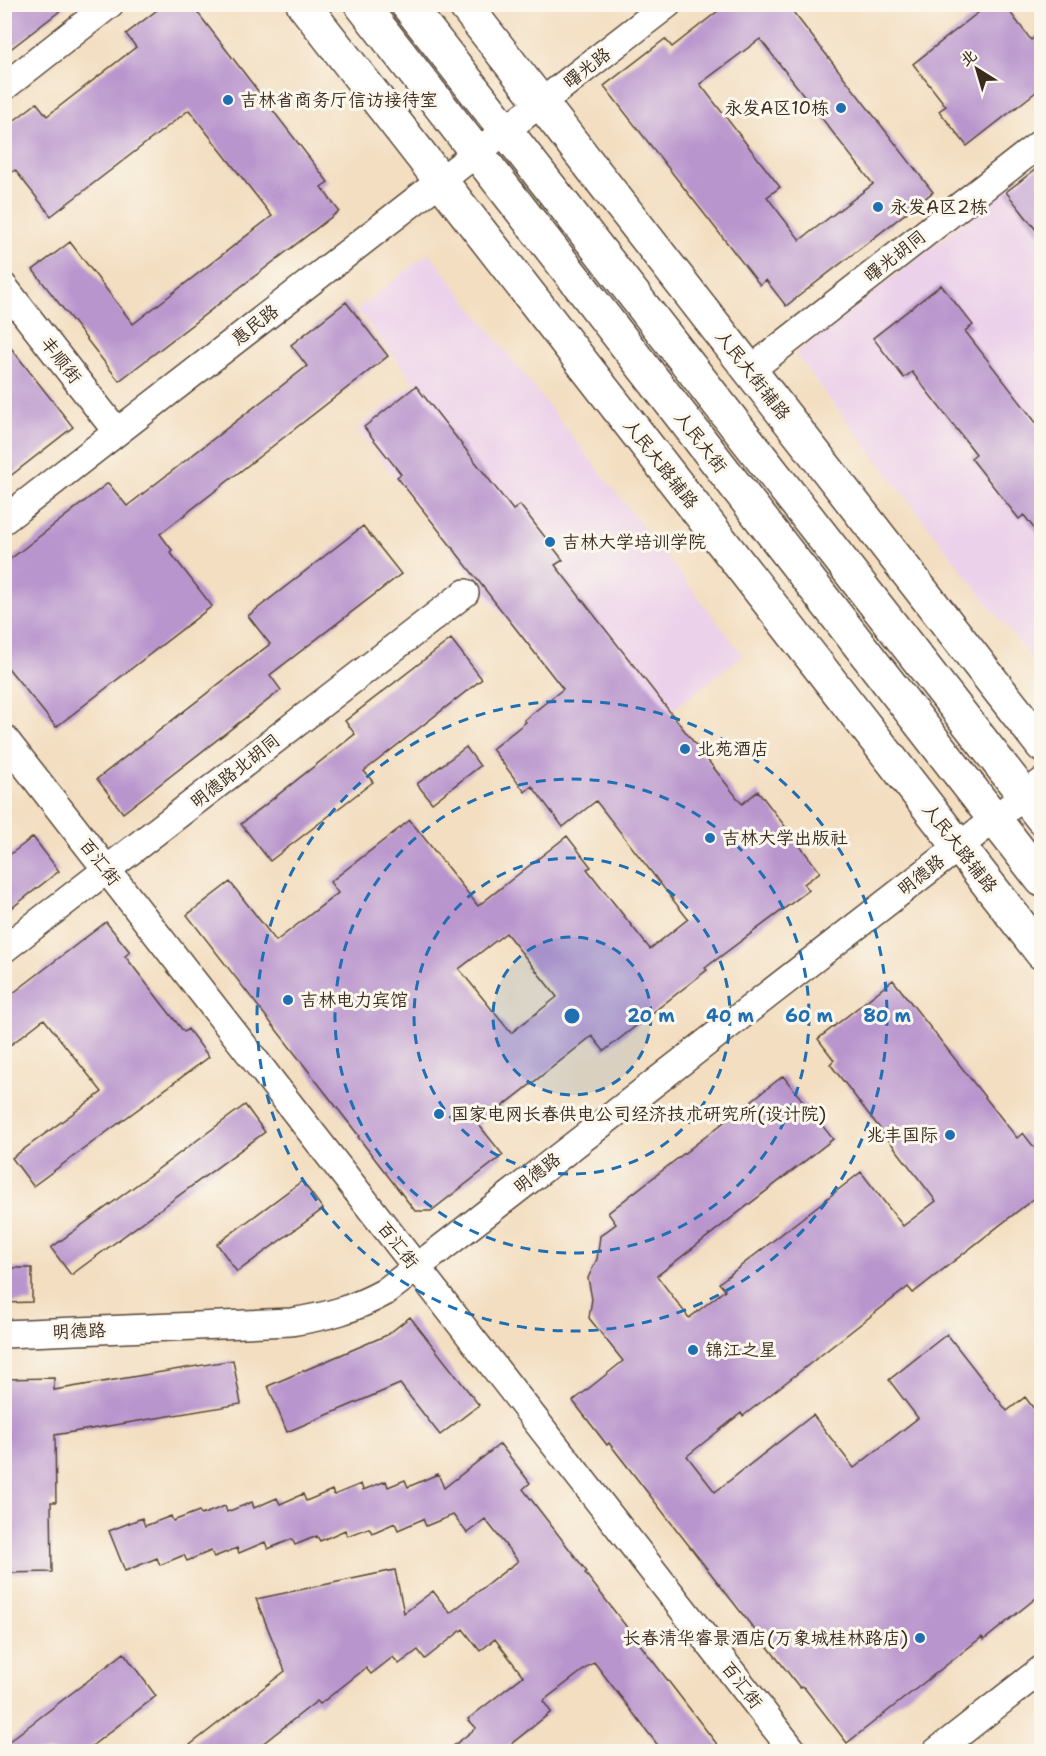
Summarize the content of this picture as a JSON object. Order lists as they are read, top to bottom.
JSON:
{
  "streets": {
    "main road": ["人民大街辅路", "人民大街", "人民大路辅路"],
    "street": [
      "曙光路",
      "曙光胡同",
      "惠民路",
      "丰顺街",
      "明德路北胡同",
      "百汇街",
      "明德路"
    ]
  },
  "crossings": [
    ["曙光路", "惠民路"],
    ["曙光路", "人民大街辅路"],
    ["曙光路", "人民大街"],
    ["曙光胡同", "人民大街辅路"],
    ["惠民路", "丰顺街"],
    ["惠民路", "人民大街"],
    ["惠民路", "人民大路辅路"],
    ["人民大街", "明德路"],
    ["人民大路辅路", "明德路"],
    ["明德路北胡同", "百汇街"],
    ["百汇街", "明德路"]
  ],
  "places": [
    "吉林省商务厅信访接待室",
    "永发A区10栋",
    "永发A区2栋",
    "吉林大学培训学院",
    "北苑酒店",
    "吉林大学出版社",
    "吉林电力宾馆",
    "国家电网长春供电公司经济技术研究所(设计院)",
    "兆丰国际",
    "锦江之星",
    "长春清华睿景酒店(万象城桂林路店)"
  ],
  "north": "top left",
  "rings": [
    "20 m",
    "40 m",
    "60 m",
    "80 m"
  ]
}
